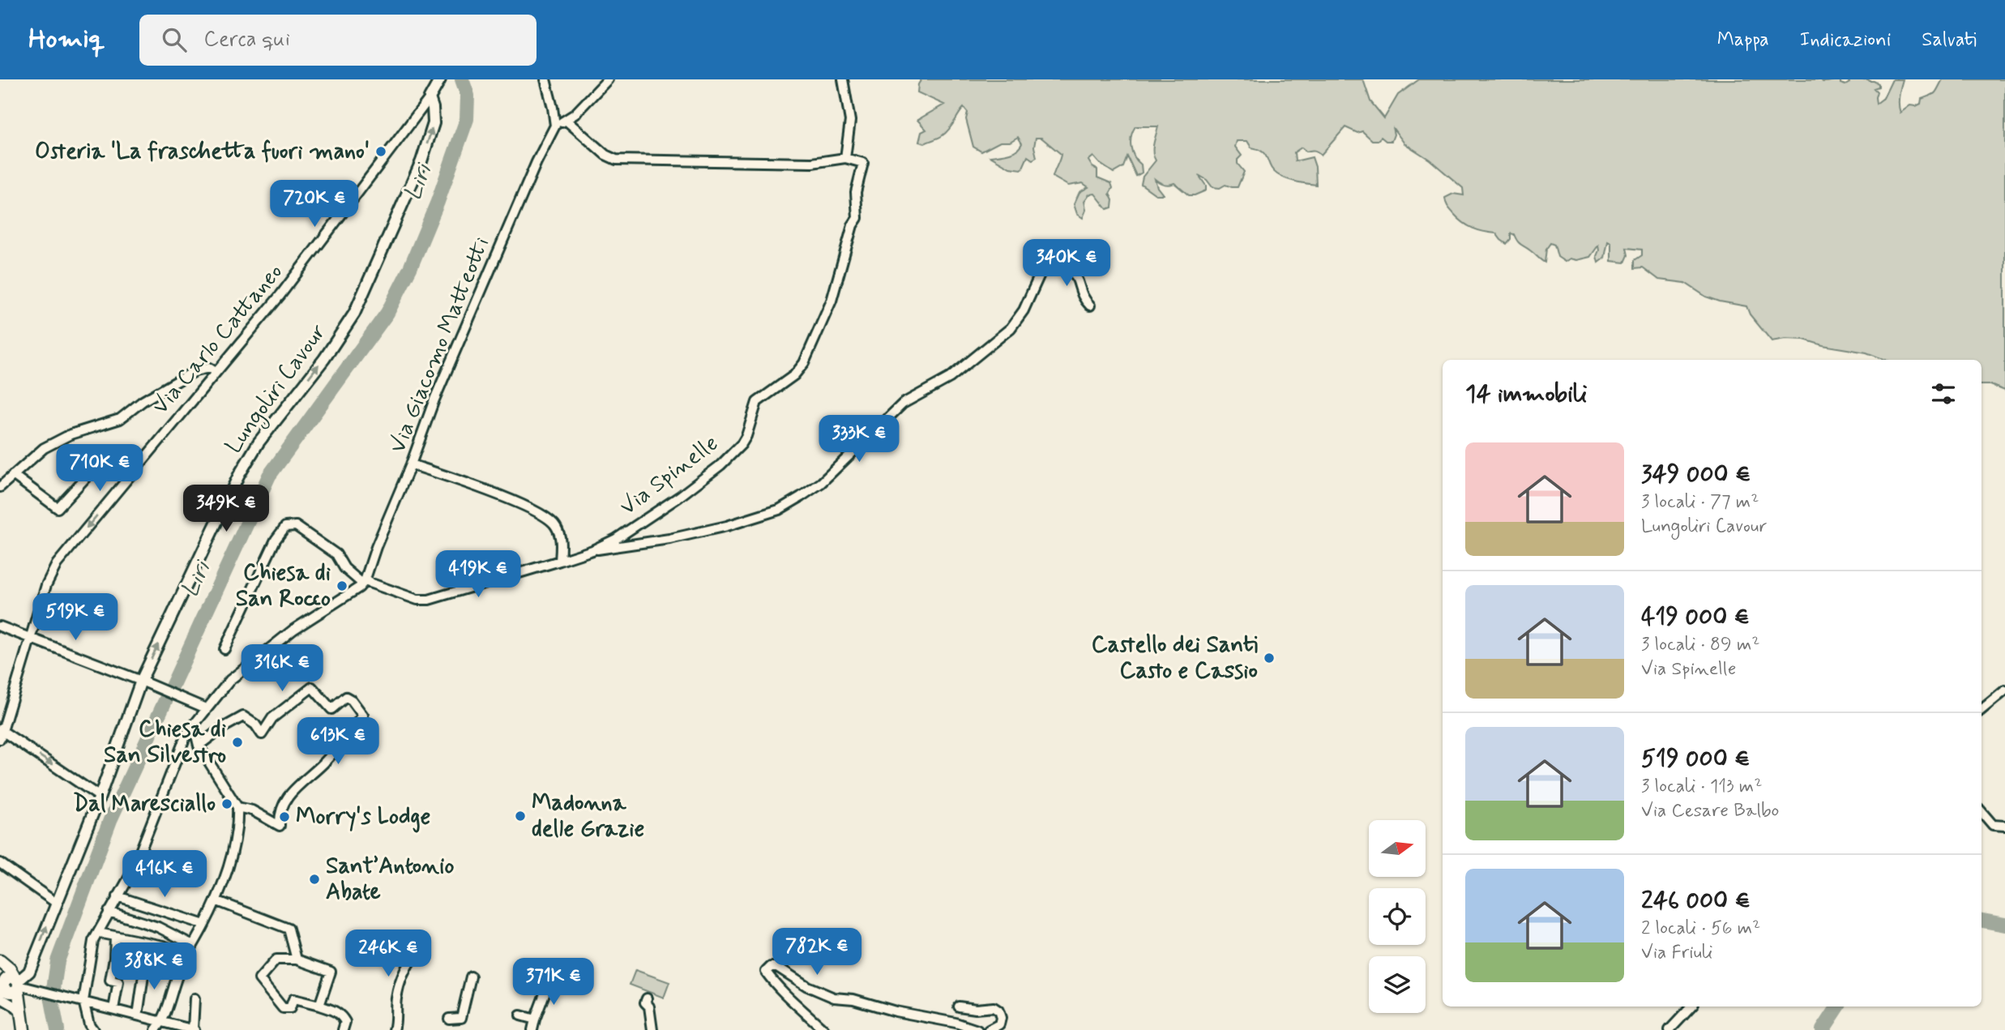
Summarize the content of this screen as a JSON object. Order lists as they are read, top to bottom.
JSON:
{
  "streets": {
    "street": [
      "Via Carlo Cattaneo",
      "Via Giacomo Matteotti",
      "Lungoliri Cavour",
      "Via Spinelle"
    ]
  },
  "crossings": [
    ["Via Carlo Cattaneo", "Lungoliri Cavour"],
    ["Via Giacomo Matteotti", "Via Spinelle"]
  ],
  "one_way": ["Lungoliri Cavour"],
  "water": ["Liri"],
  "places": [
    "Osteria 'La fraschetta fuori mano'",
    "Chiesa di San Rocco",
    "Castello dei Santi Casto e Cassio",
    "Chiesa di San Silvestro",
    "Dal Maresciallo",
    "Madonna delle Grazie",
    "Morry's Lodge",
    "Sant’Antonio Abate"
  ],
  "north": "right",
  "page": {
    "header": "Homiq",
    "search": "Cerca qui",
    "nav": ["Mappa", "Indicazioni", "Salvati"],
    "price": [
      "720K €",
      "340K €",
      "333K €",
      "710K €",
      "349K €",
      "419K €",
      "519K €",
      "316K €",
      "613K €",
      "416K €",
      "782K €",
      "246K €",
      "388K €",
      "371K €"
    ],
    "heading": "14 immobili",
    "list": [
      {
        "name": "349 000 €",
        "note": "3 locali · 77 m² · Lungoliri Cavour"
      },
      {
        "name": "419 000 €",
        "note": "3 locali · 89 m² · Via Spinelle"
      },
      {
        "name": "519 000 €",
        "note": "3 locali · 113 m² · Via Cesare Balbo"
      },
      {
        "name": "246 000 €",
        "note": "2 locali · 56 m² · Via Friuli"
      }
    ]
  }
}
